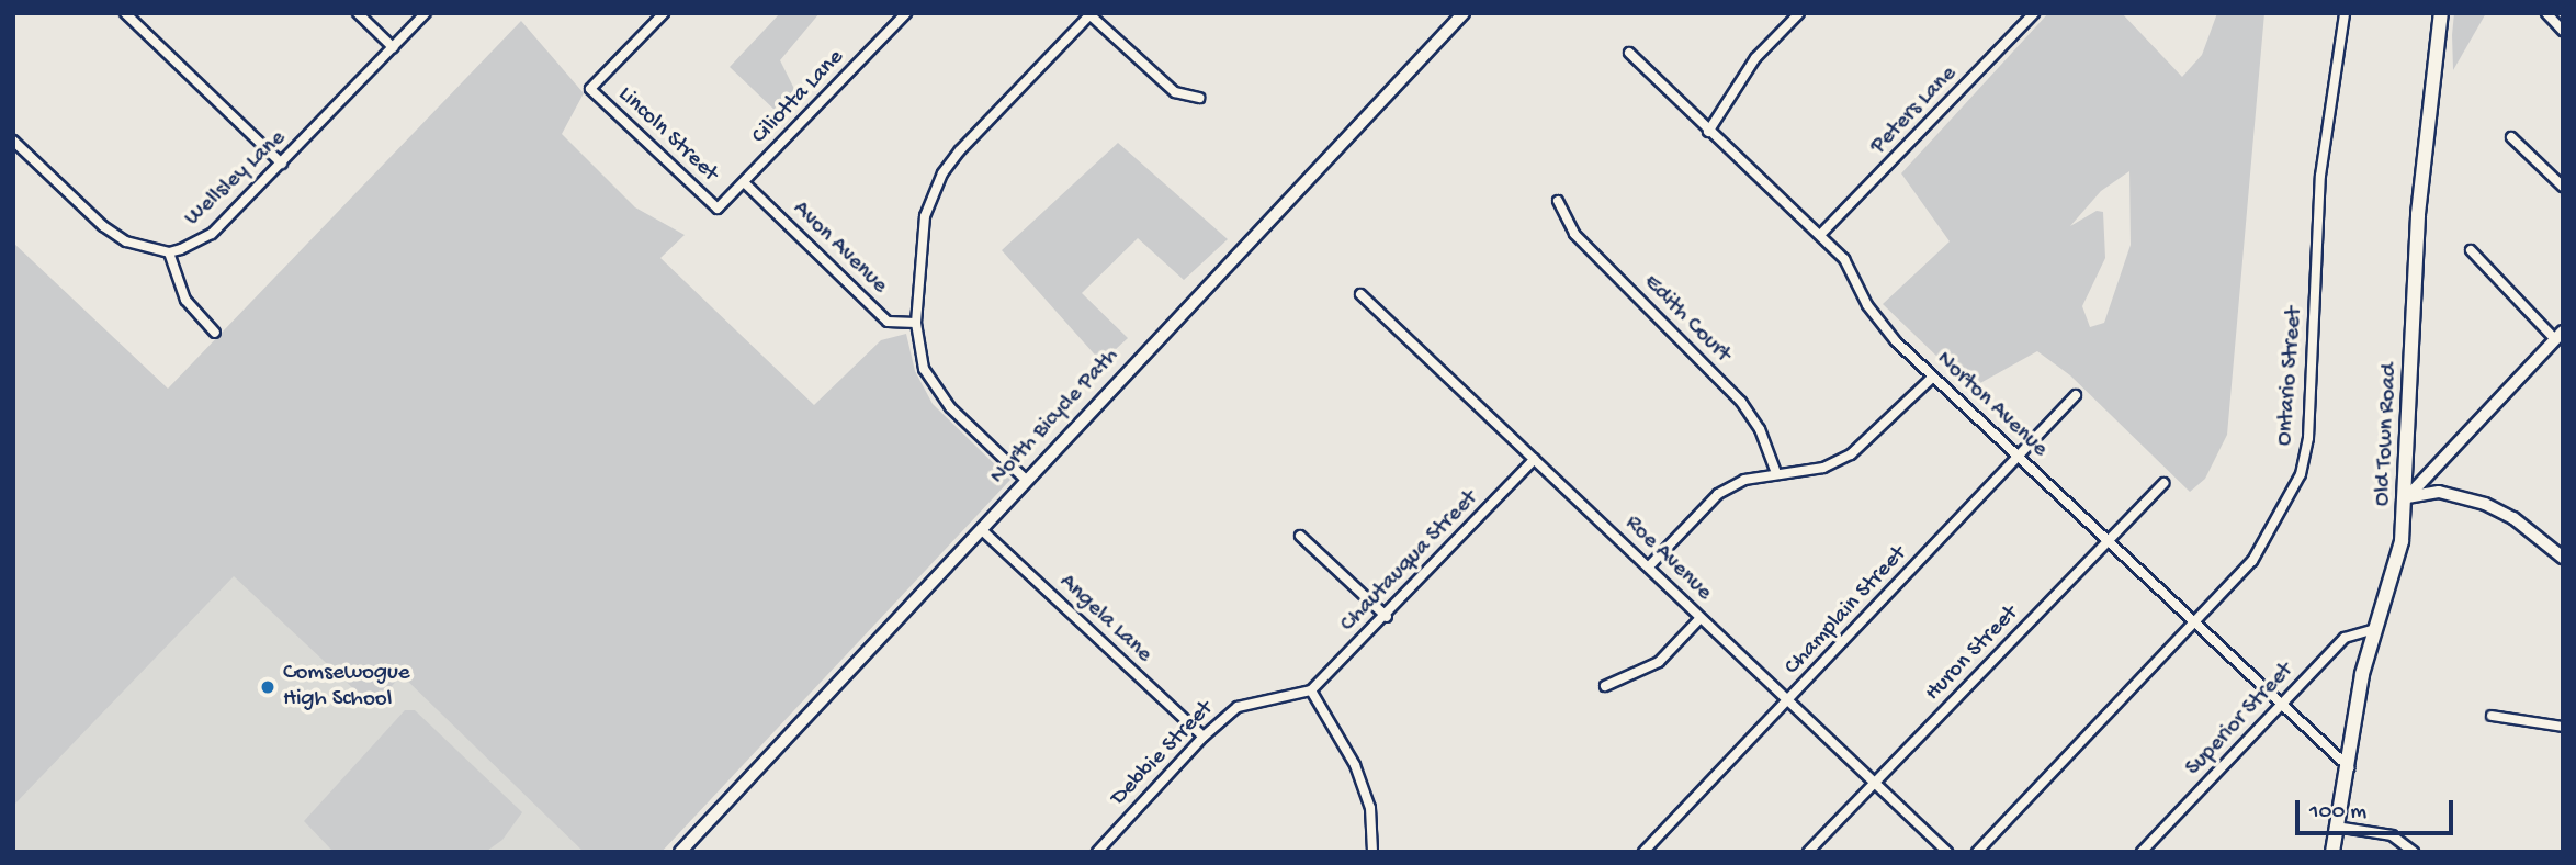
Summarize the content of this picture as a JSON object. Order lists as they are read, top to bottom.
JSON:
{
  "streets": {
    "main road": ["Old Town Road"],
    "street": [
      "Ciliotta Lane",
      "Peters Lane",
      "Lincoln Street",
      "Wellsley Lane",
      "Avon Avenue",
      "Edith Court",
      "Ontario Street",
      "Norton Avenue",
      "North Bicycle Path",
      "Roe Avenue",
      "Chautauqua Street",
      "Champlain Street",
      "Angela Lane",
      "Huron Street",
      "Superior Street",
      "Debbie Street"
    ]
  },
  "crossings": [
    ["Ciliotta Lane", "Lincoln Street"],
    ["Ciliotta Lane", "Avon Avenue"],
    ["Peters Lane", "Norton Avenue"],
    ["Ontario Street", "Norton Avenue"],
    ["Norton Avenue", "Old Town Road"],
    ["Norton Avenue", "Champlain Street"],
    ["Norton Avenue", "Huron Street"],
    ["Norton Avenue", "Superior Street"],
    ["North Bicycle Path", "Angela Lane"],
    ["Old Town Road", "Superior Street"],
    ["Roe Avenue", "Chautauqua Street"],
    ["Roe Avenue", "Champlain Street"],
    ["Roe Avenue", "Huron Street"],
    ["Chautauqua Street", "Debbie Street"],
    ["Angela Lane", "Debbie Street"]
  ],
  "places": ["Comsewogue High School"],
  "scale_bar": "100 m"
}
